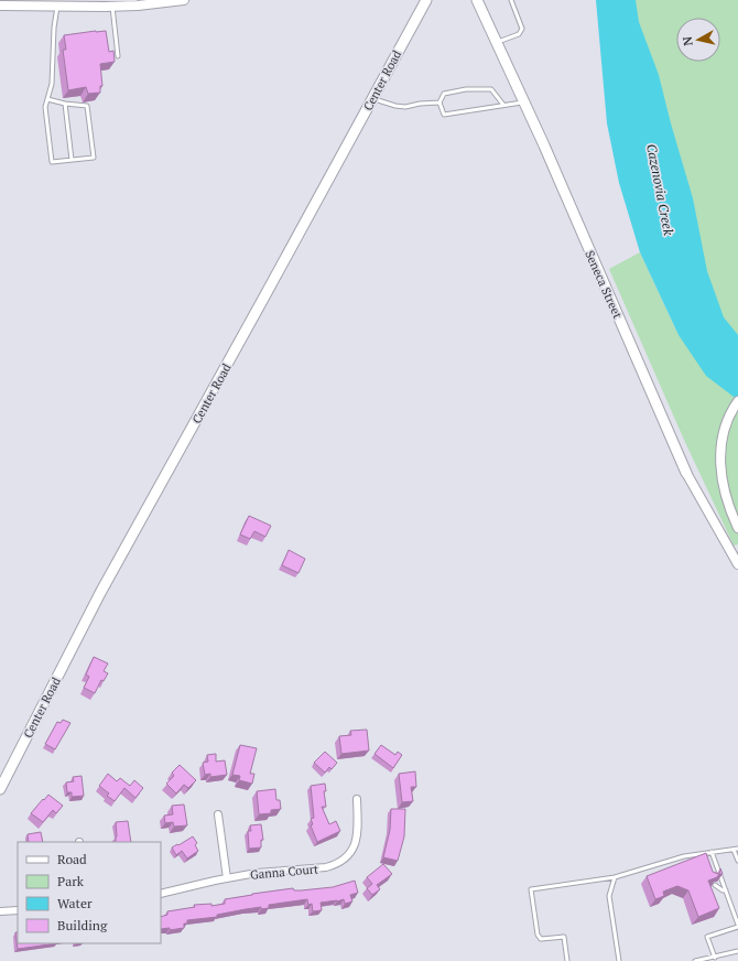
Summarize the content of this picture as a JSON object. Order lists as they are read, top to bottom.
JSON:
{
  "streets": {
    "main road": ["Center Road", "Seneca Street"],
    "street": ["Ganna Court"]
  },
  "water": ["Cazenovia Creek"],
  "legend": [
    "Road",
    "Park",
    "Water",
    "Building"
  ],
  "north": "left"
}
